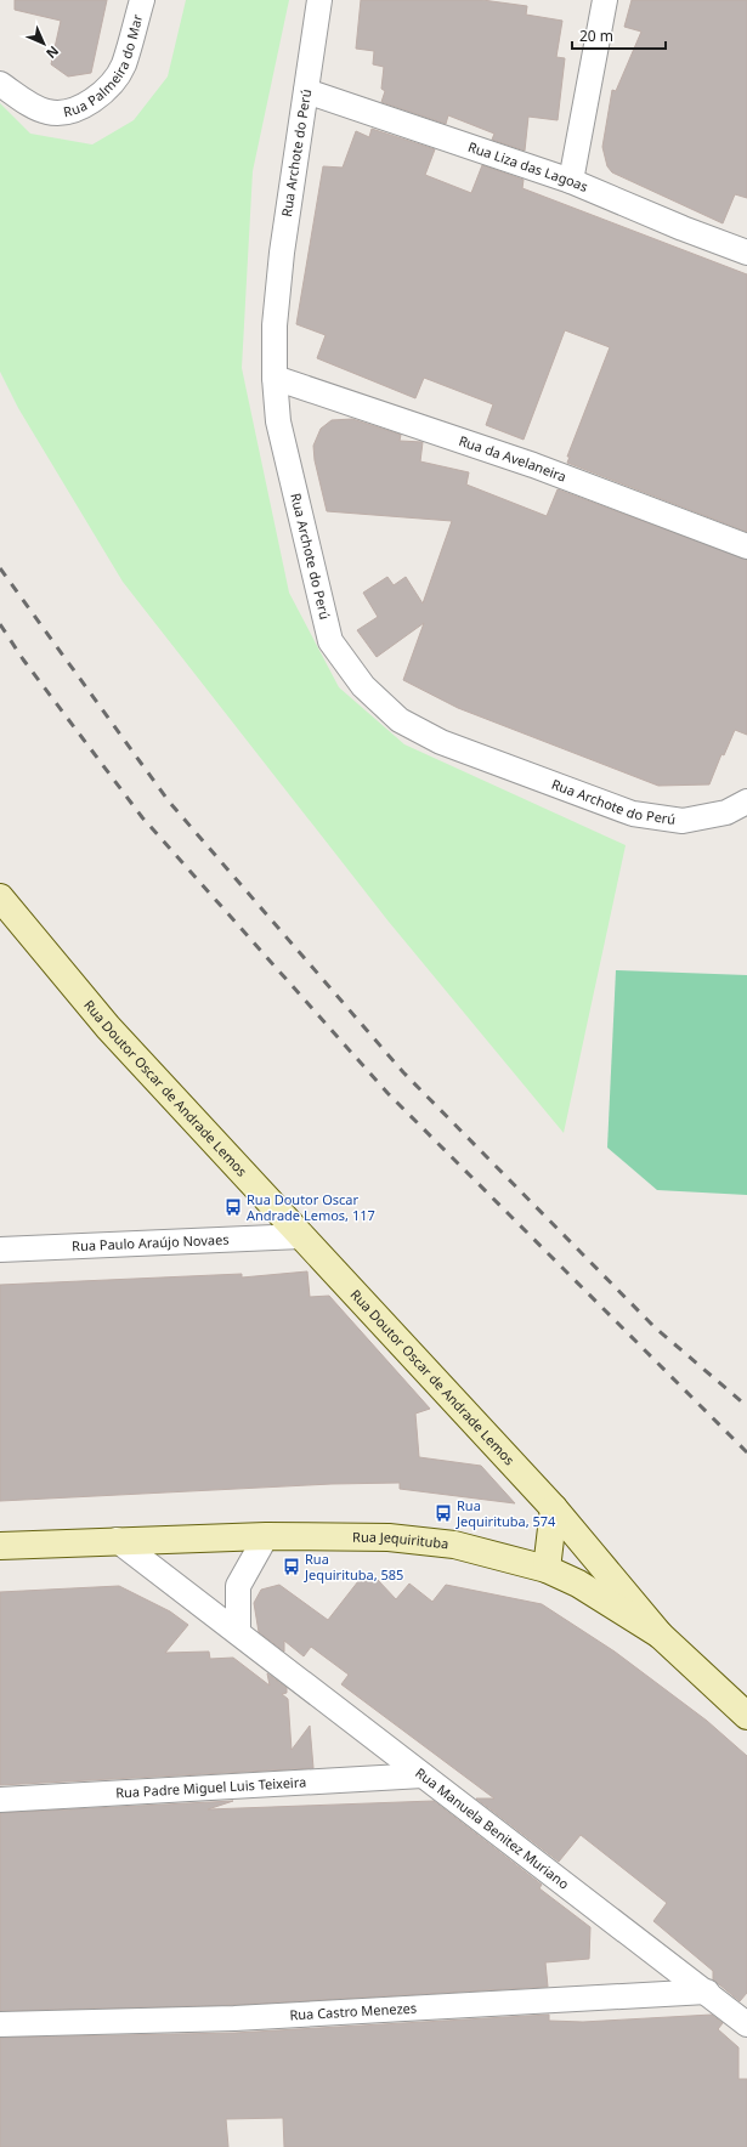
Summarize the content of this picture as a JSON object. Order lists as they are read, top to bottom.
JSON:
{
  "streets": {
    "street": [
      "Rua Palmeira do Mar",
      "Rua Archote do Perú",
      "Rua Liza das Lagoas",
      "Rua da Avelaneira",
      "Rua Doutor Oscar de Andrade Lemos",
      "Rua Paulo Araújo Novaes",
      "Rua Jequirituba",
      "Rua Padre Miguel Luis Teixeira",
      "Rua Manuela Benitez Muriano",
      "Rua Castro Menezes"
    ]
  },
  "crossings": [
    ["Rua Archote do Perú", "Rua Liza das Lagoas"],
    ["Rua Archote do Perú", "Rua da Avelaneira"],
    ["Rua Doutor Oscar de Andrade Lemos", "Rua Paulo Araújo Novaes"],
    ["Rua Doutor Oscar de Andrade Lemos", "Rua Jequirituba"],
    ["Rua Jequirituba", "Rua Manuela Benitez Muriano"],
    ["Rua Padre Miguel Luis Teixeira", "Rua Manuela Benitez Muriano"],
    ["Rua Manuela Benitez Muriano", "Rua Castro Menezes"]
  ],
  "places": {
    "bus stop": ["Rua Doutor Oscar Andrade Lemos, 117", "Rua Jequirituba, 574", "Rua Jequirituba, 585"]
  },
  "scale_bar": "20 m",
  "north": "bottom right"
}
